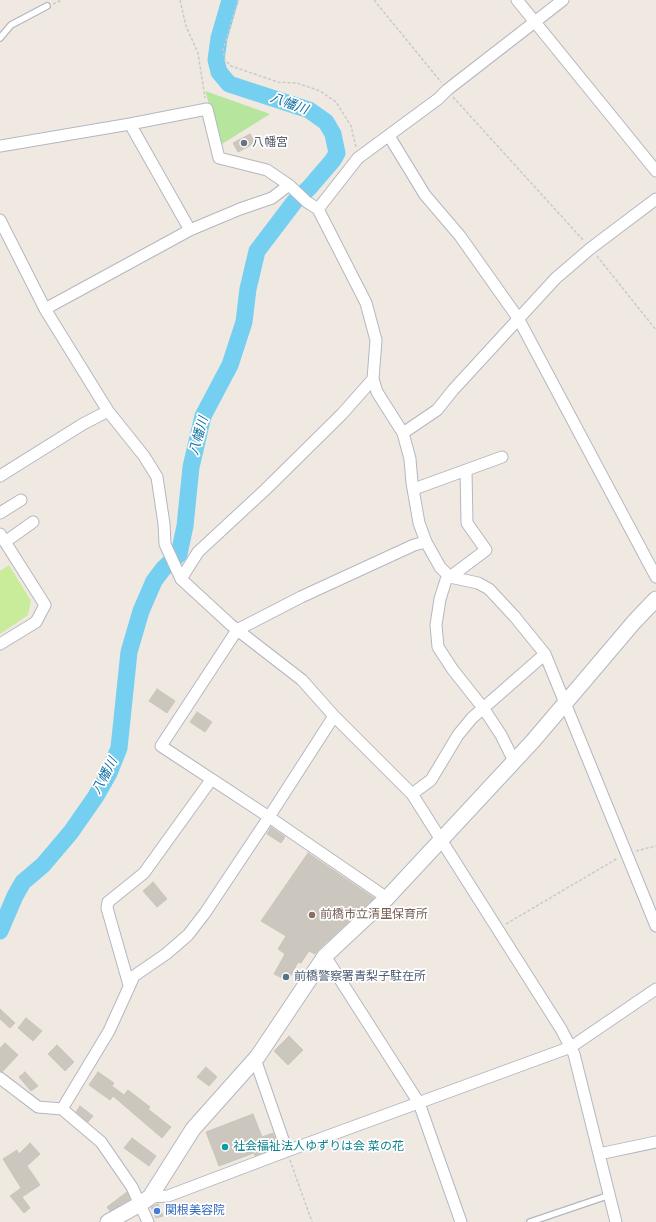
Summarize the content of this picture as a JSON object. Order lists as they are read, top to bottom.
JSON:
{
  "water": ["八幡川"],
  "places": [
    "八幡宮",
    "前橋市立清里保育所",
    "前橋警察署青梨子駐在所",
    "社会福祉法人ゆずりは会 菜の花",
    "関根美容院"
  ]
}
